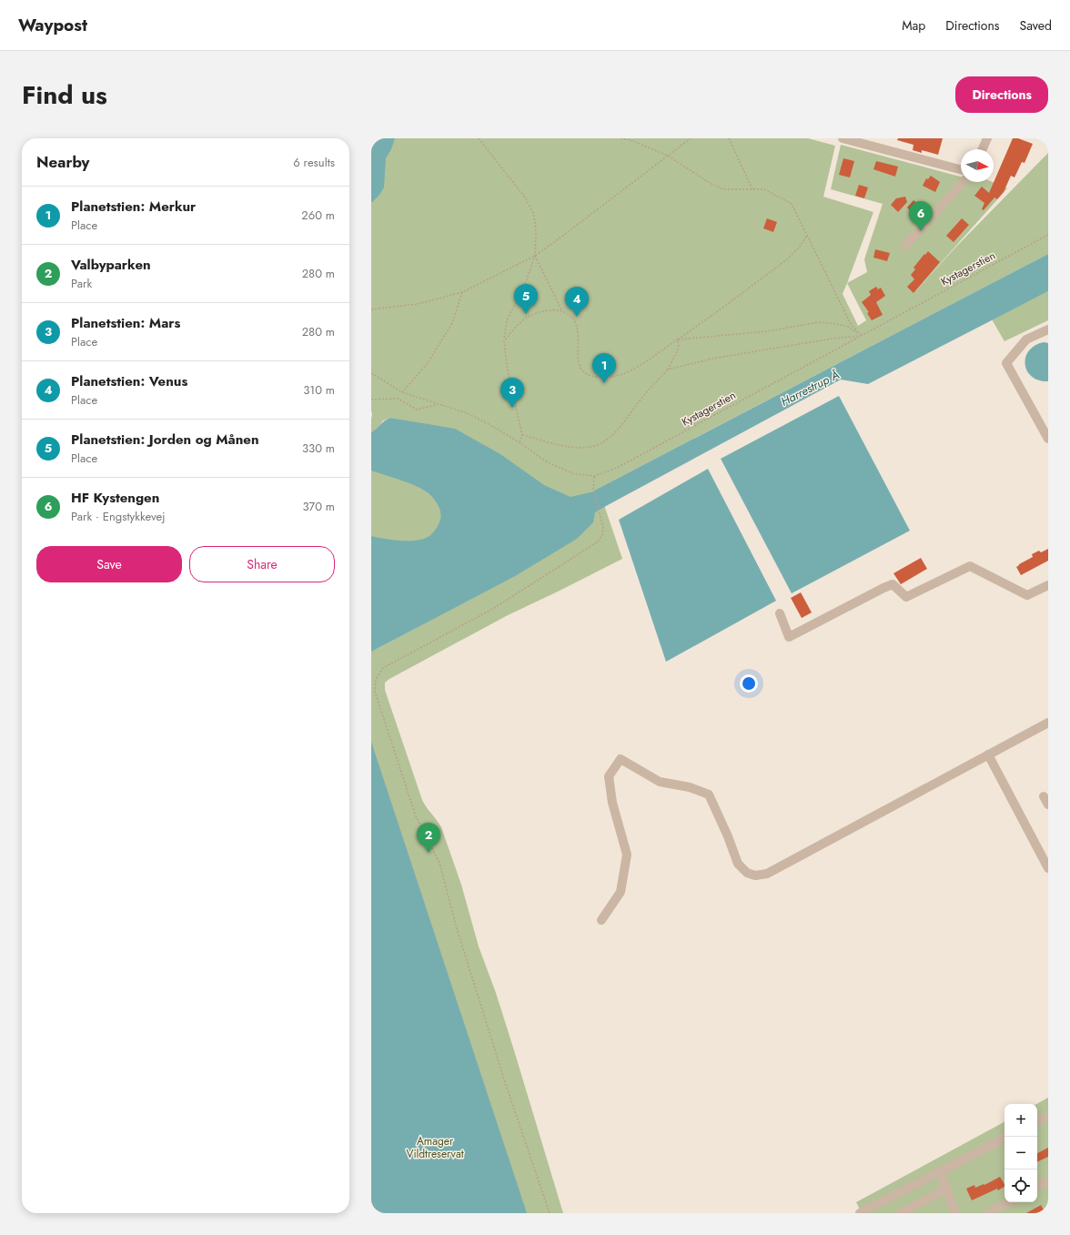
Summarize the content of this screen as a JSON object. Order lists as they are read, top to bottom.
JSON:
{
  "streets": {
    "path": ["Kystagerstien"]
  },
  "water": ["Harrestrup Å"],
  "parks": ["Amager Vildtreservat"],
  "north": "right",
  "page": {
    "header": "Waypost",
    "nav": ["Map", "Directions", "Saved"],
    "title": "Find us",
    "buttons": [
      "Directions",
      ["Save", "Share"]
    ],
    "heading": ["Nearby", "6 results"],
    "list": [
      {
        "mark": "1",
        "name": "Planetstien: Merkur",
        "note": "Place",
        "value": "260 m"
      },
      {
        "mark": "2",
        "name": "Valbyparken",
        "note": "Park",
        "value": "280 m"
      },
      {
        "mark": "3",
        "name": "Planetstien: Mars",
        "note": "Place",
        "value": "280 m"
      },
      {
        "mark": "4",
        "name": "Planetstien: Venus",
        "note": "Place",
        "value": "310 m"
      },
      {
        "mark": "5",
        "name": "Planetstien: Jorden og Månen",
        "note": "Place",
        "value": "330 m"
      },
      {
        "mark": "6",
        "name": "HF Kystengen",
        "note": "Park · Engstykkevej",
        "value": "370 m"
      }
    ],
    "pins": [
      "6",
      "5",
      "4",
      "1",
      "3",
      "2"
    ],
    "map_buttons": ["+", "−"]
  }
}
